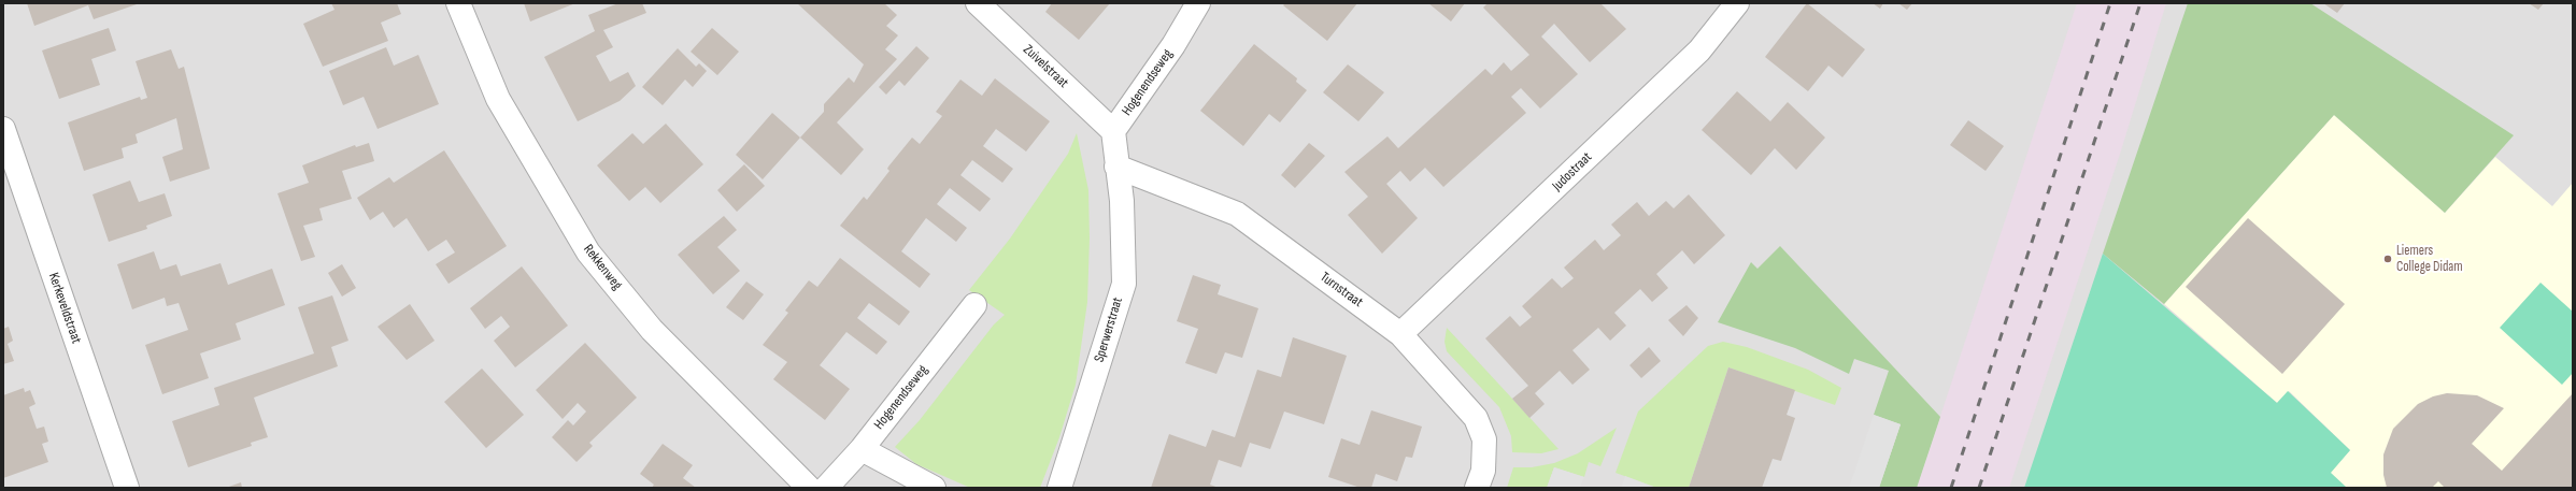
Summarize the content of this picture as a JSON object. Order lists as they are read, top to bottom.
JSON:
{
  "streets": {
    "street": [
      "Zuivelstraat",
      "Hogenendseweg",
      "Judostraat",
      "Rekkenweg",
      "Turnstraat",
      "Kerkeveldstraat",
      "Sperwerstraat"
    ]
  },
  "crossings": [
    ["Zuivelstraat", "Hogenendseweg"],
    ["Hogenendseweg", "Turnstraat"],
    ["Hogenendseweg", "Sperwerstraat"],
    ["Judostraat", "Turnstraat"],
    ["Turnstraat", "Sperwerstraat"]
  ],
  "places": ["Liemers College Didam"]
}
